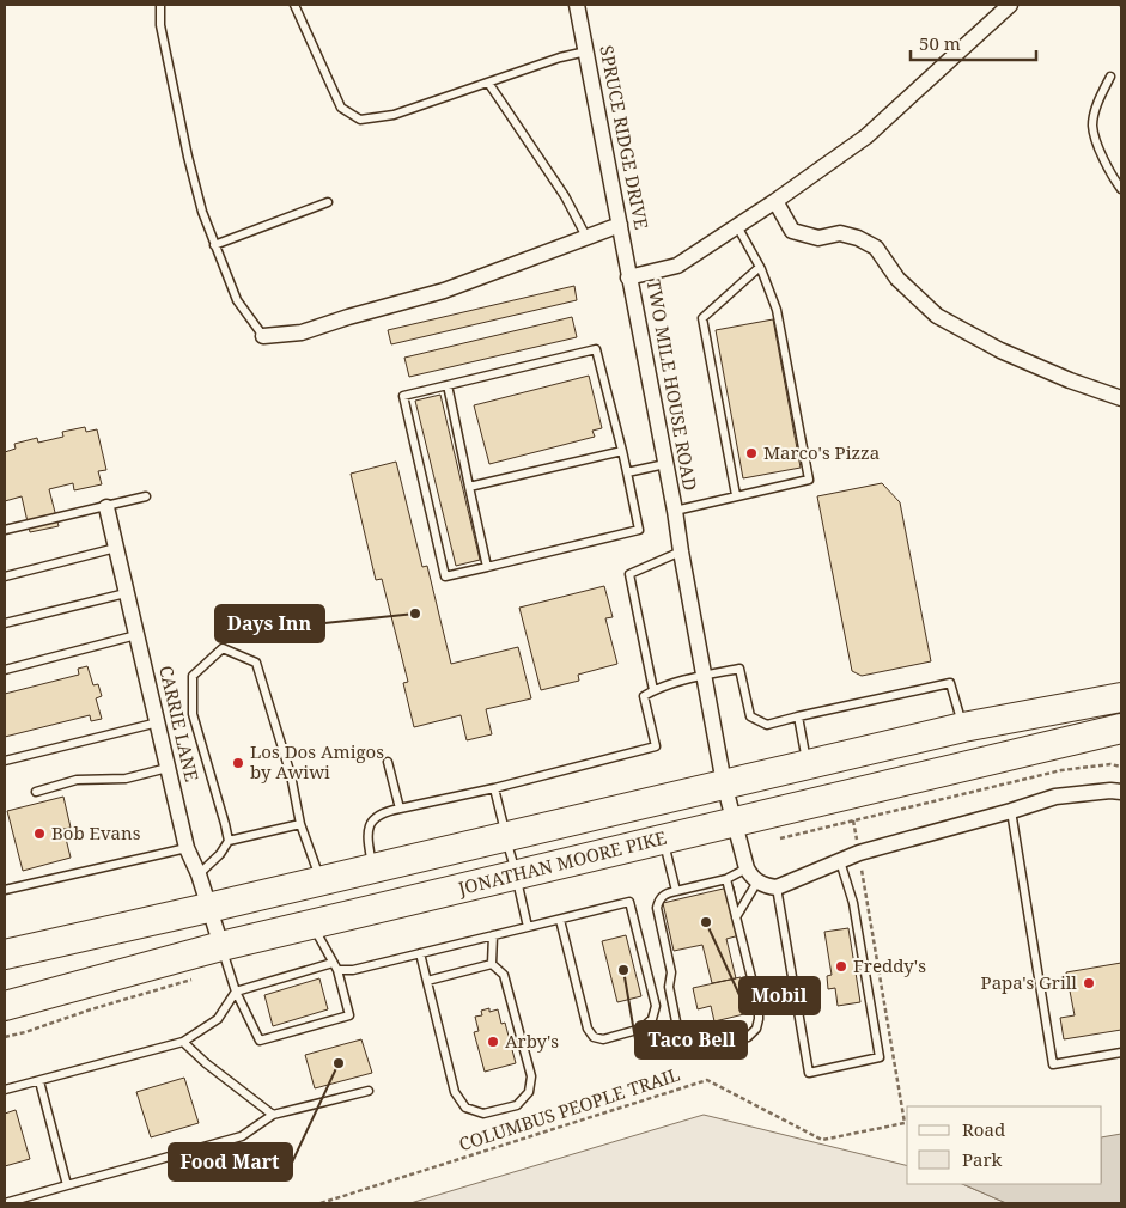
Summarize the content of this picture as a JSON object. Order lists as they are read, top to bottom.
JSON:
{
  "streets": {
    "highway": ["JONATHAN MOORE PIKE"],
    "street": ["SPRUCE RIDGE DRIVE", "TWO MILE HOUSE ROAD", "CARRIE LANE"],
    "path": ["COLUMBUS PEOPLE TRAIL"]
  },
  "crossings": [
    ["SPRUCE RIDGE DRIVE", "TWO MILE HOUSE ROAD"],
    ["TWO MILE HOUSE ROAD", "JONATHAN MOORE PIKE"],
    ["CARRIE LANE", "JONATHAN MOORE PIKE"]
  ],
  "places": [
    "Marco's Pizza",
    "Days Inn",
    "Los Dos Amigos by Awiwi",
    "Bob Evans",
    "Mobil",
    "Freddy's",
    "Taco Bell",
    "Papa's Grill",
    "Arby's",
    "Food Mart"
  ],
  "legend": ["Road", "Park"],
  "scale_bar": "50 m"
}
